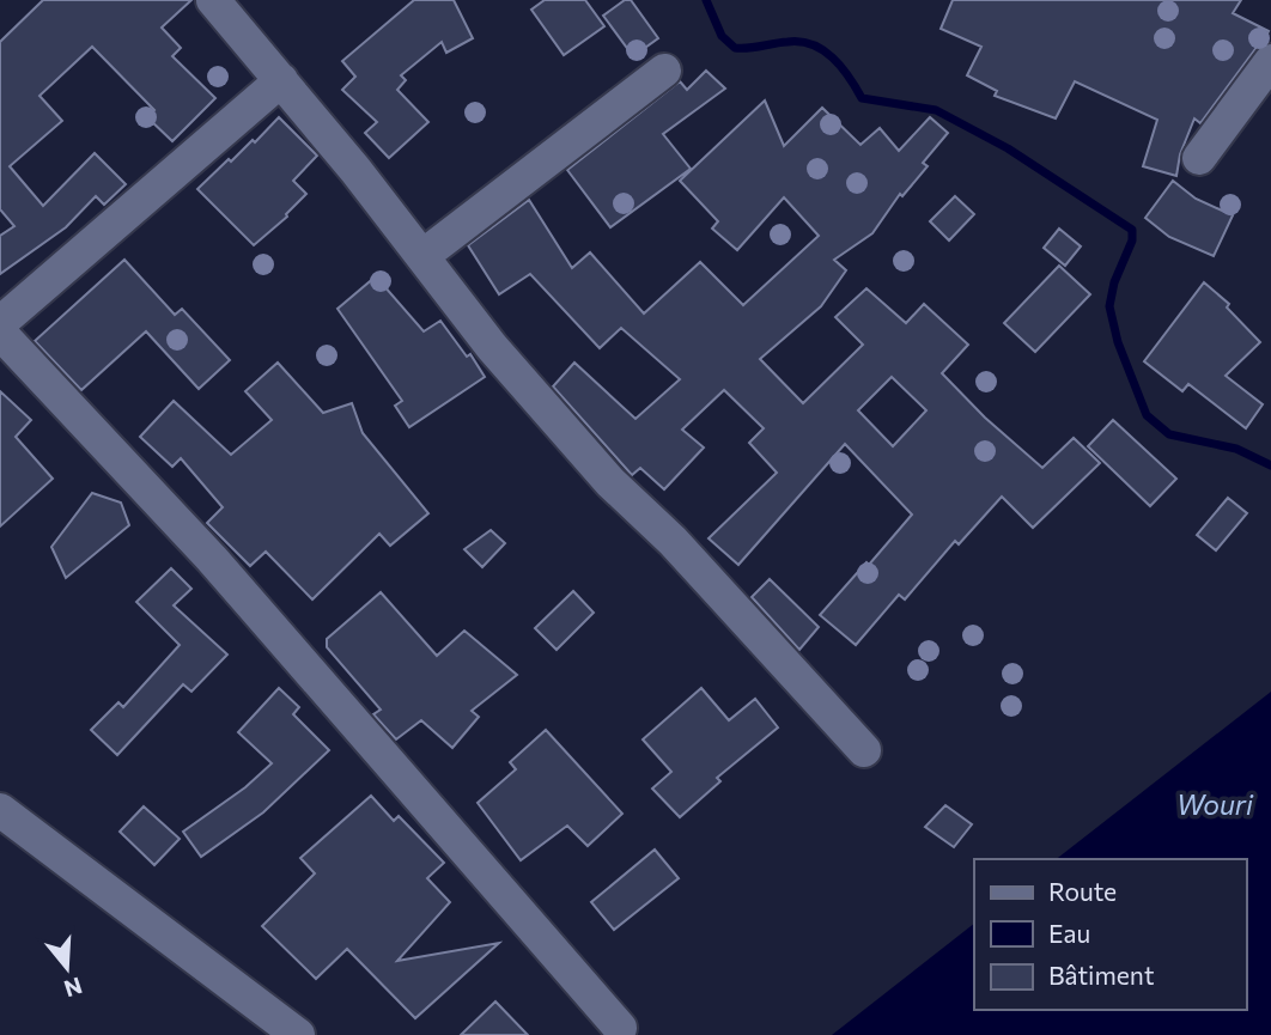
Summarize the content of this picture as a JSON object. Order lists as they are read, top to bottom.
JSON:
{
  "water": ["Wouri"],
  "legend": ["Route", "Eau", "Bâtiment"],
  "north": "bottom"
}
